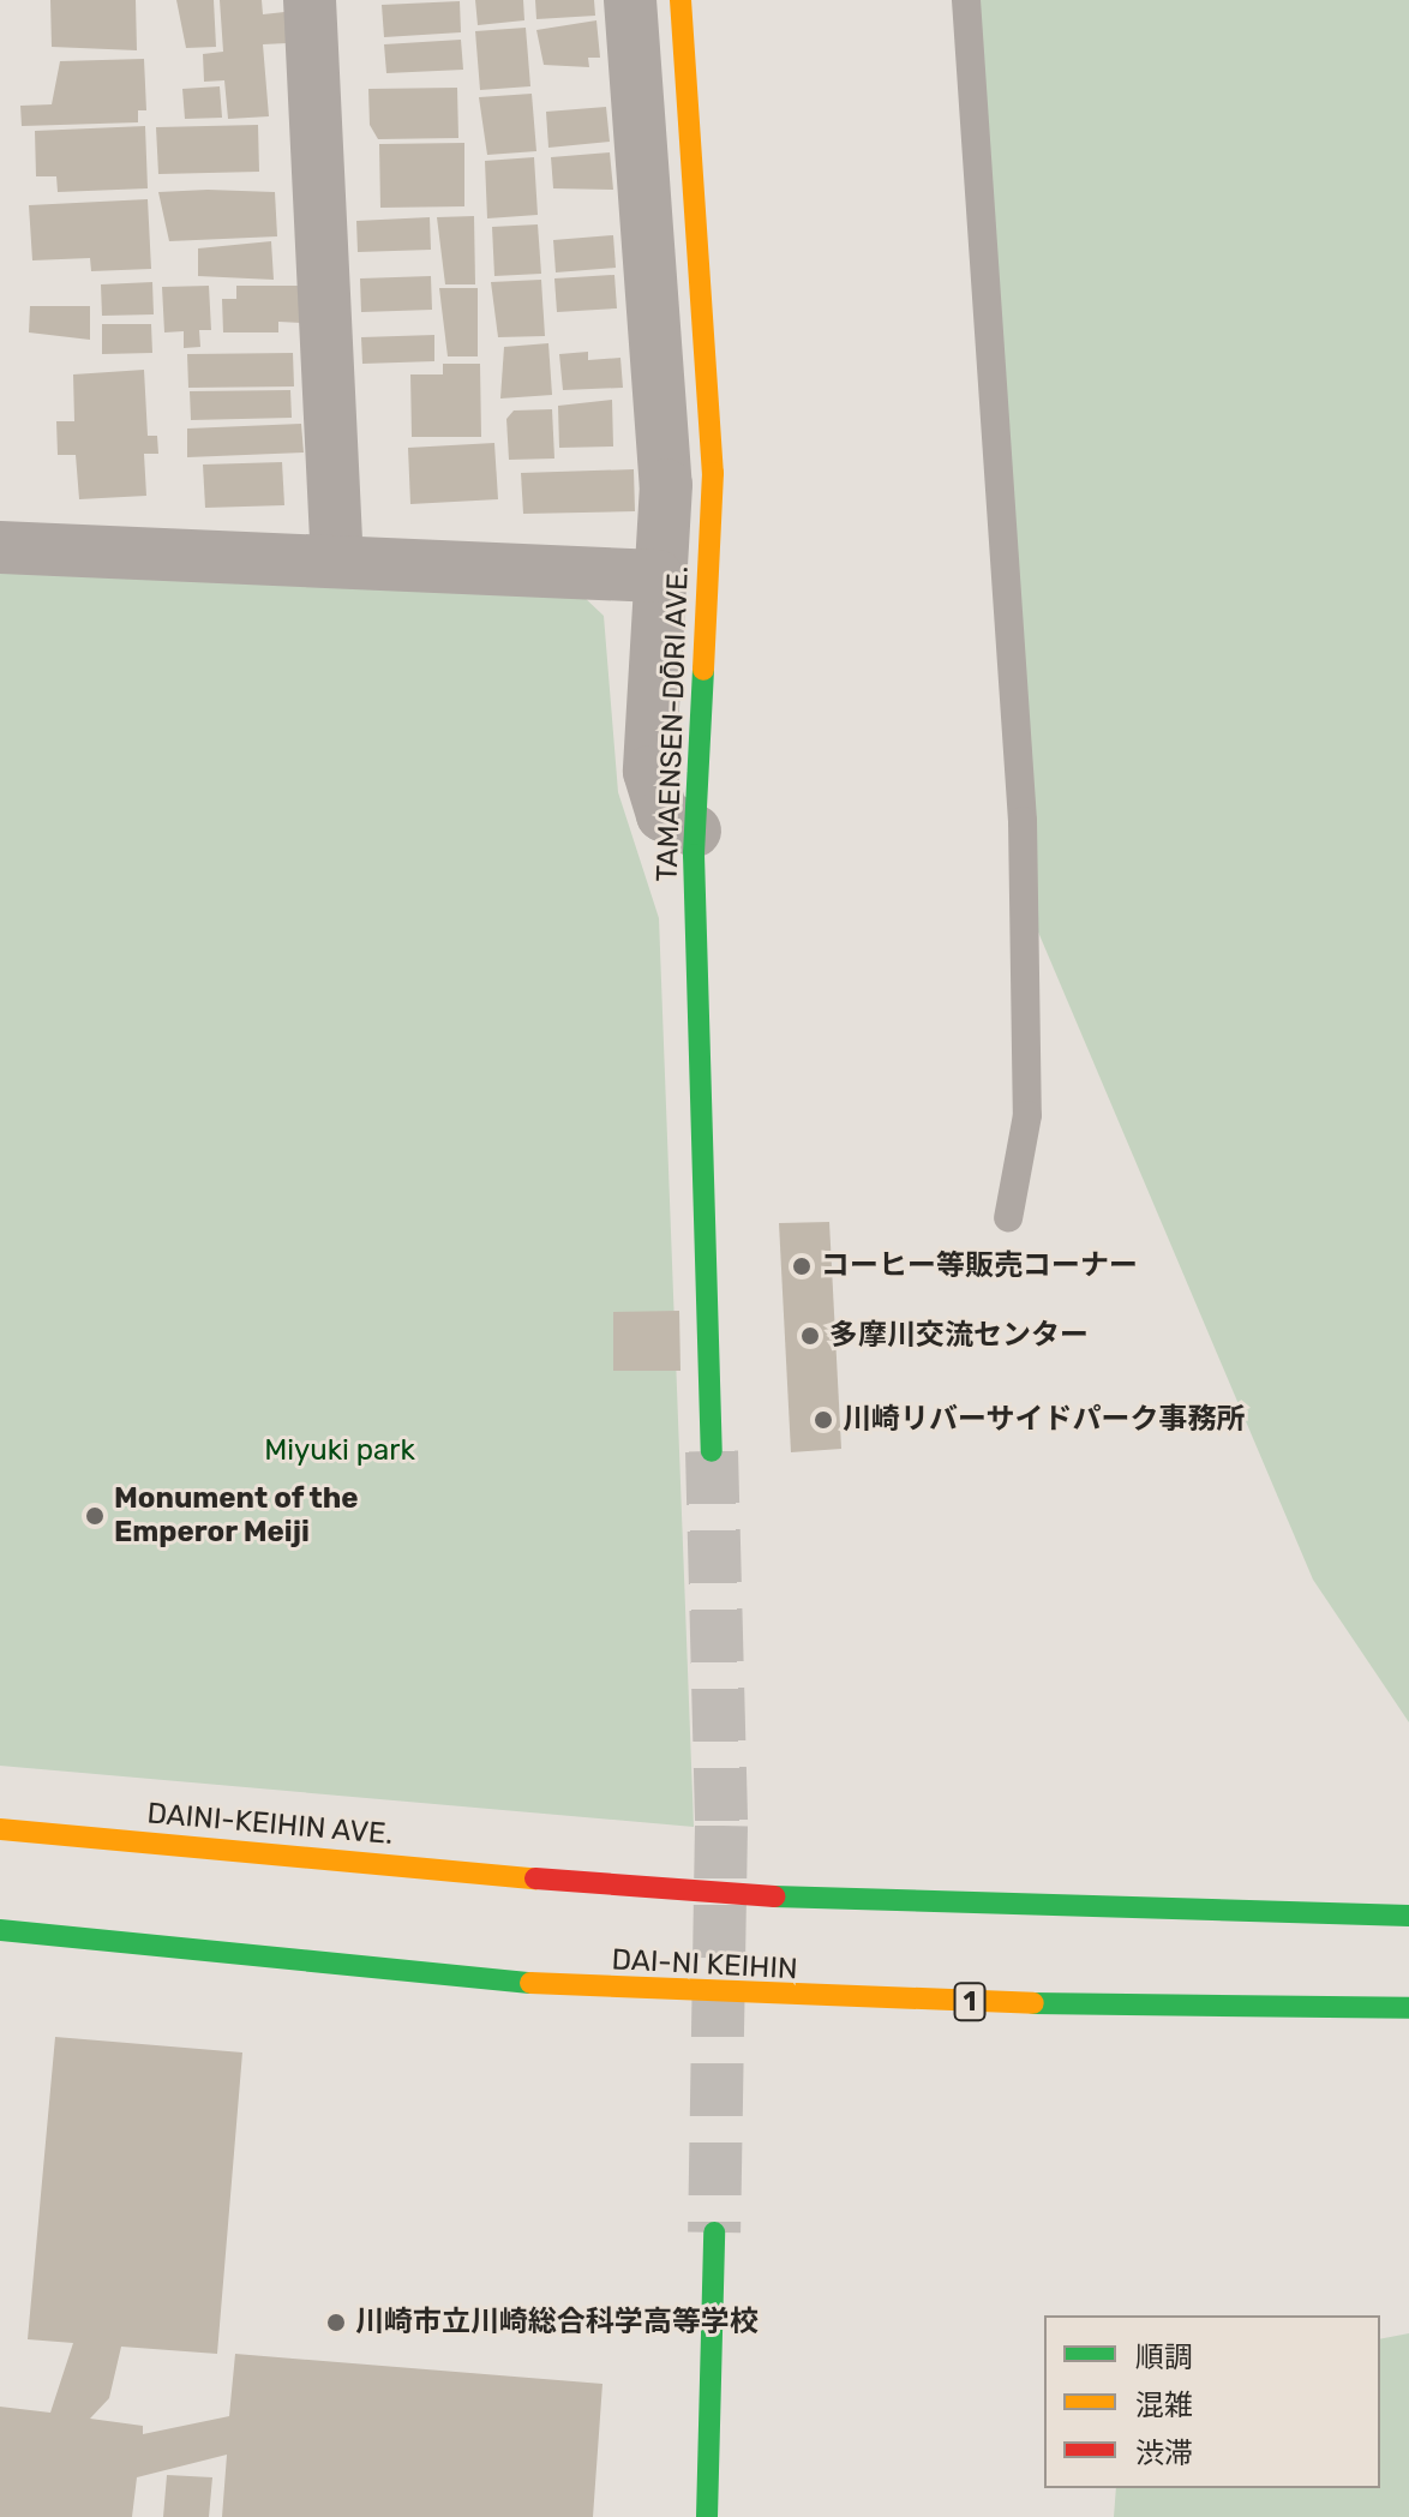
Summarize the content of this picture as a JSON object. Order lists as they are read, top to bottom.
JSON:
{
  "streets": {
    "main road": [
      "TAMAENSEN-DŌRI AVE.",
      "DAINI-KEIHIN AVE.",
      "DAI-NI KEIHIN",
      "1"
    ]
  },
  "parks": ["Miyuki park"],
  "places": [
    "コーヒー等販売コーナー",
    "多摩川交流センター",
    "川崎リバーサイドパーク事務所",
    "Monument of the Emperor Meiji",
    "川崎市立川崎総合科学高等学校"
  ],
  "legend": ["順調", "混雑", "渋滞"]
}
